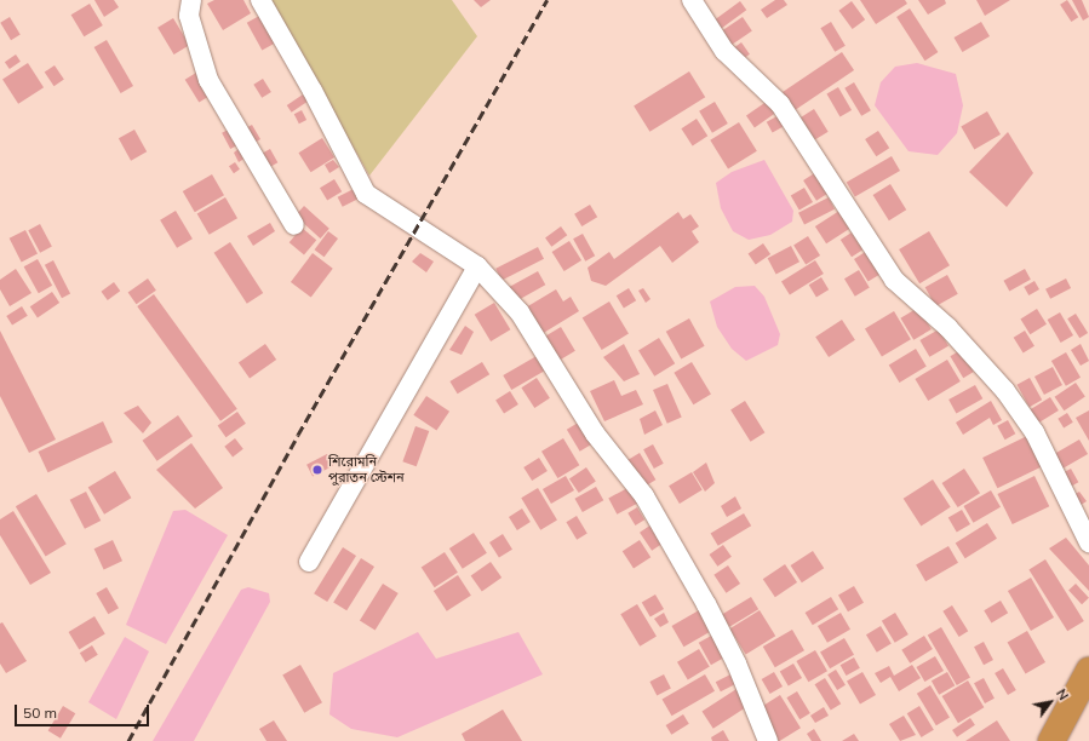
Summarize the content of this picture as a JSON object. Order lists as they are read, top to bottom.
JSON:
{
  "places": ["শিরোমনি পুরাতন স্টেশন"],
  "scale_bar": "50 m",
  "north": "top right"
}
